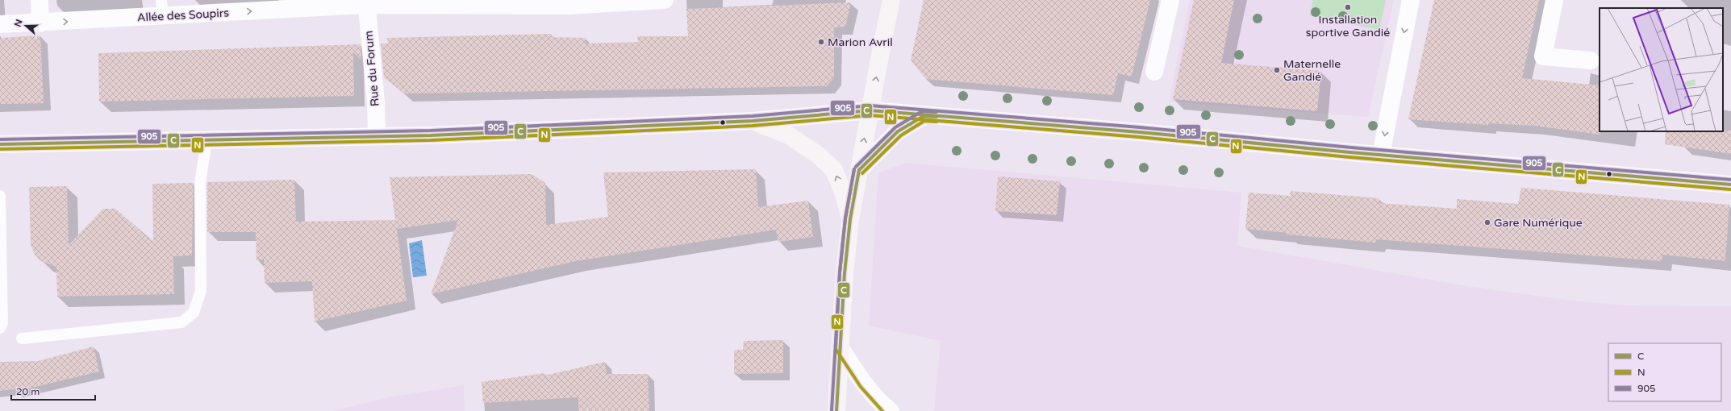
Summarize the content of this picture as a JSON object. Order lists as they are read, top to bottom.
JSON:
{
  "streets": {
    "street": ["Allée des Soupirs", "Rue du Forum"]
  },
  "crossings": [
    ["Allée des Soupirs", "Rue du Forum"]
  ],
  "places": [
    "Installation sportive Gandié",
    "Marion Avril",
    "Maternelle Gandié",
    "Gare Numérique"
  ],
  "lines": ["transit line 905", "transit line C", "transit line N"],
  "legend": ["C", "N", "905"],
  "scale_bar": "20 m",
  "north": "left"
}
